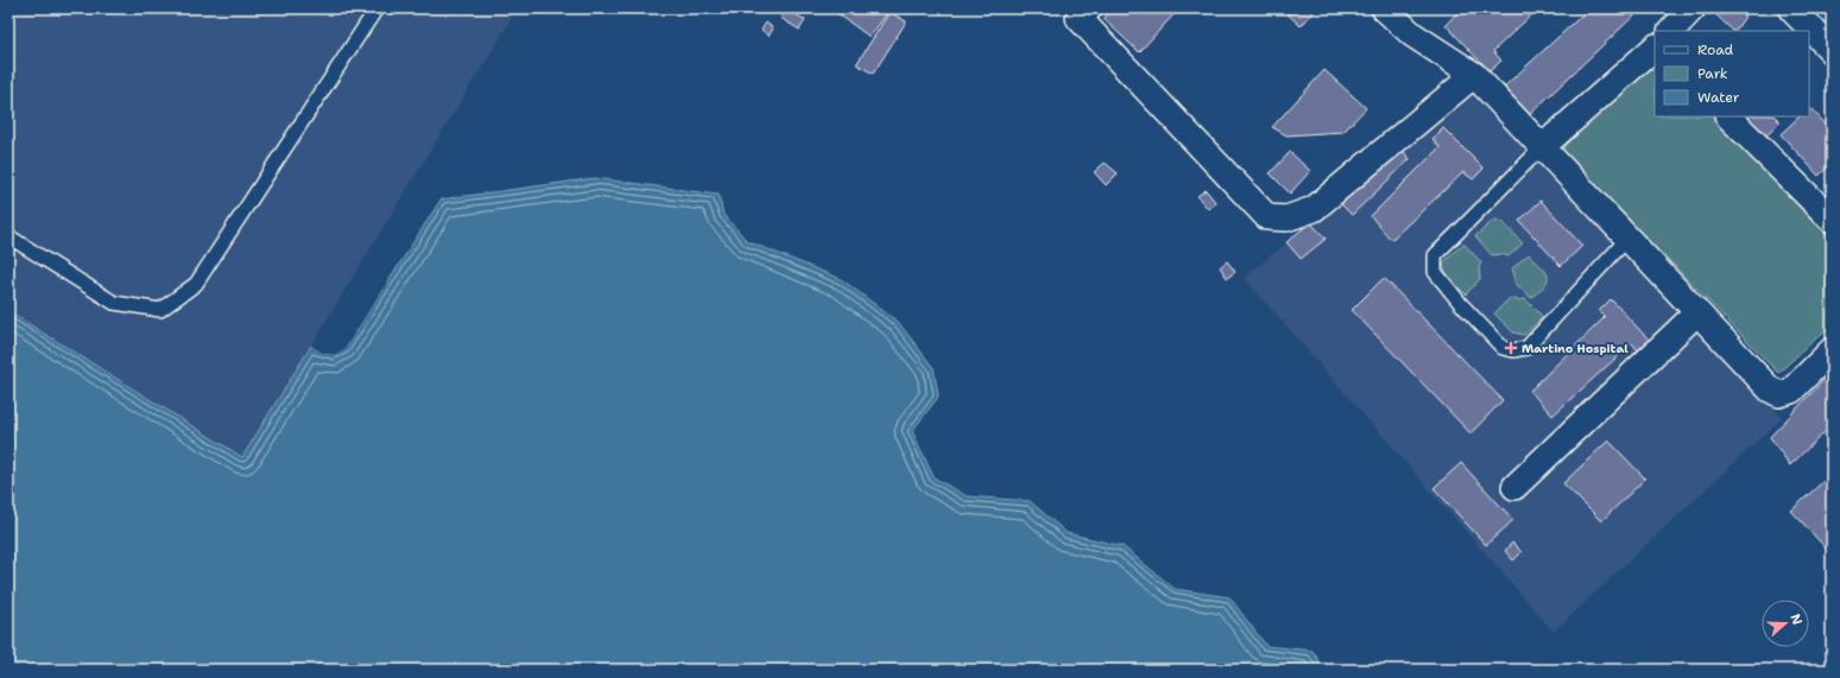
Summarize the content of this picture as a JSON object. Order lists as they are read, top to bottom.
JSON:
{
  "places": {
    "health": ["Martino Hospital"]
  },
  "legend": ["Road", "Park", "Water"],
  "north": "right"
}
